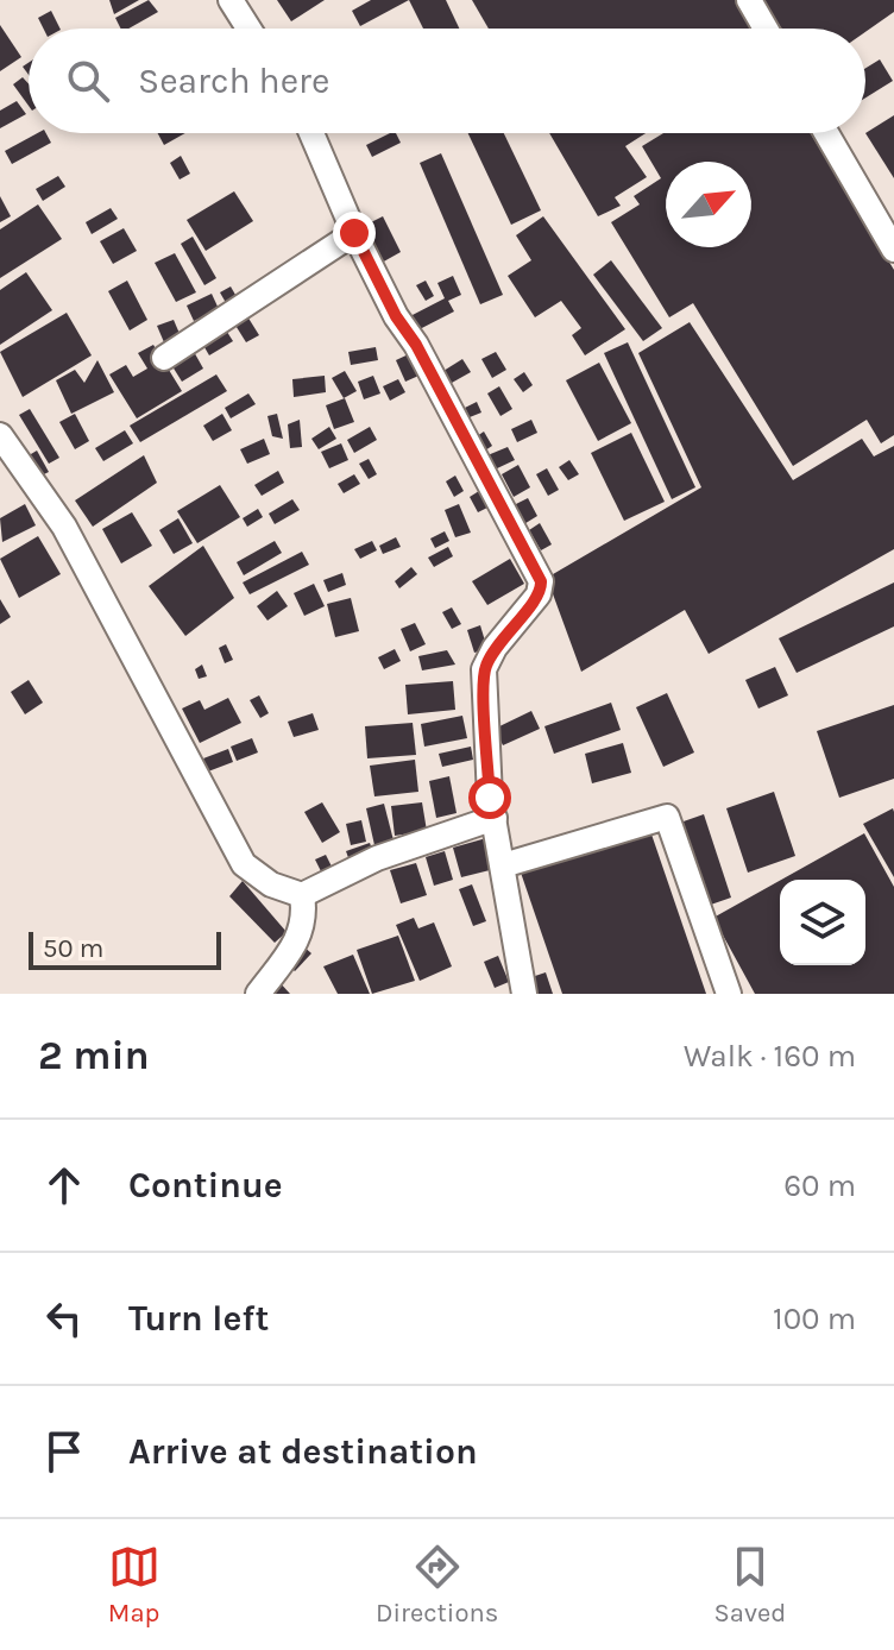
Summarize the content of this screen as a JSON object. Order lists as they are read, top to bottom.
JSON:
{
  "scale_bar": "50 m",
  "north": "top right",
  "page": {
    "search": "Search here",
    "scale": "50 m",
    "heading": ["2 min", "Walk · 160 m"],
    "list": [
      ["Continue", "60 m"],
      ["Turn left", "100 m"],
      "Arrive at destination"
    ],
    "nav": ["Map", "Directions", "Saved"]
  }
}
